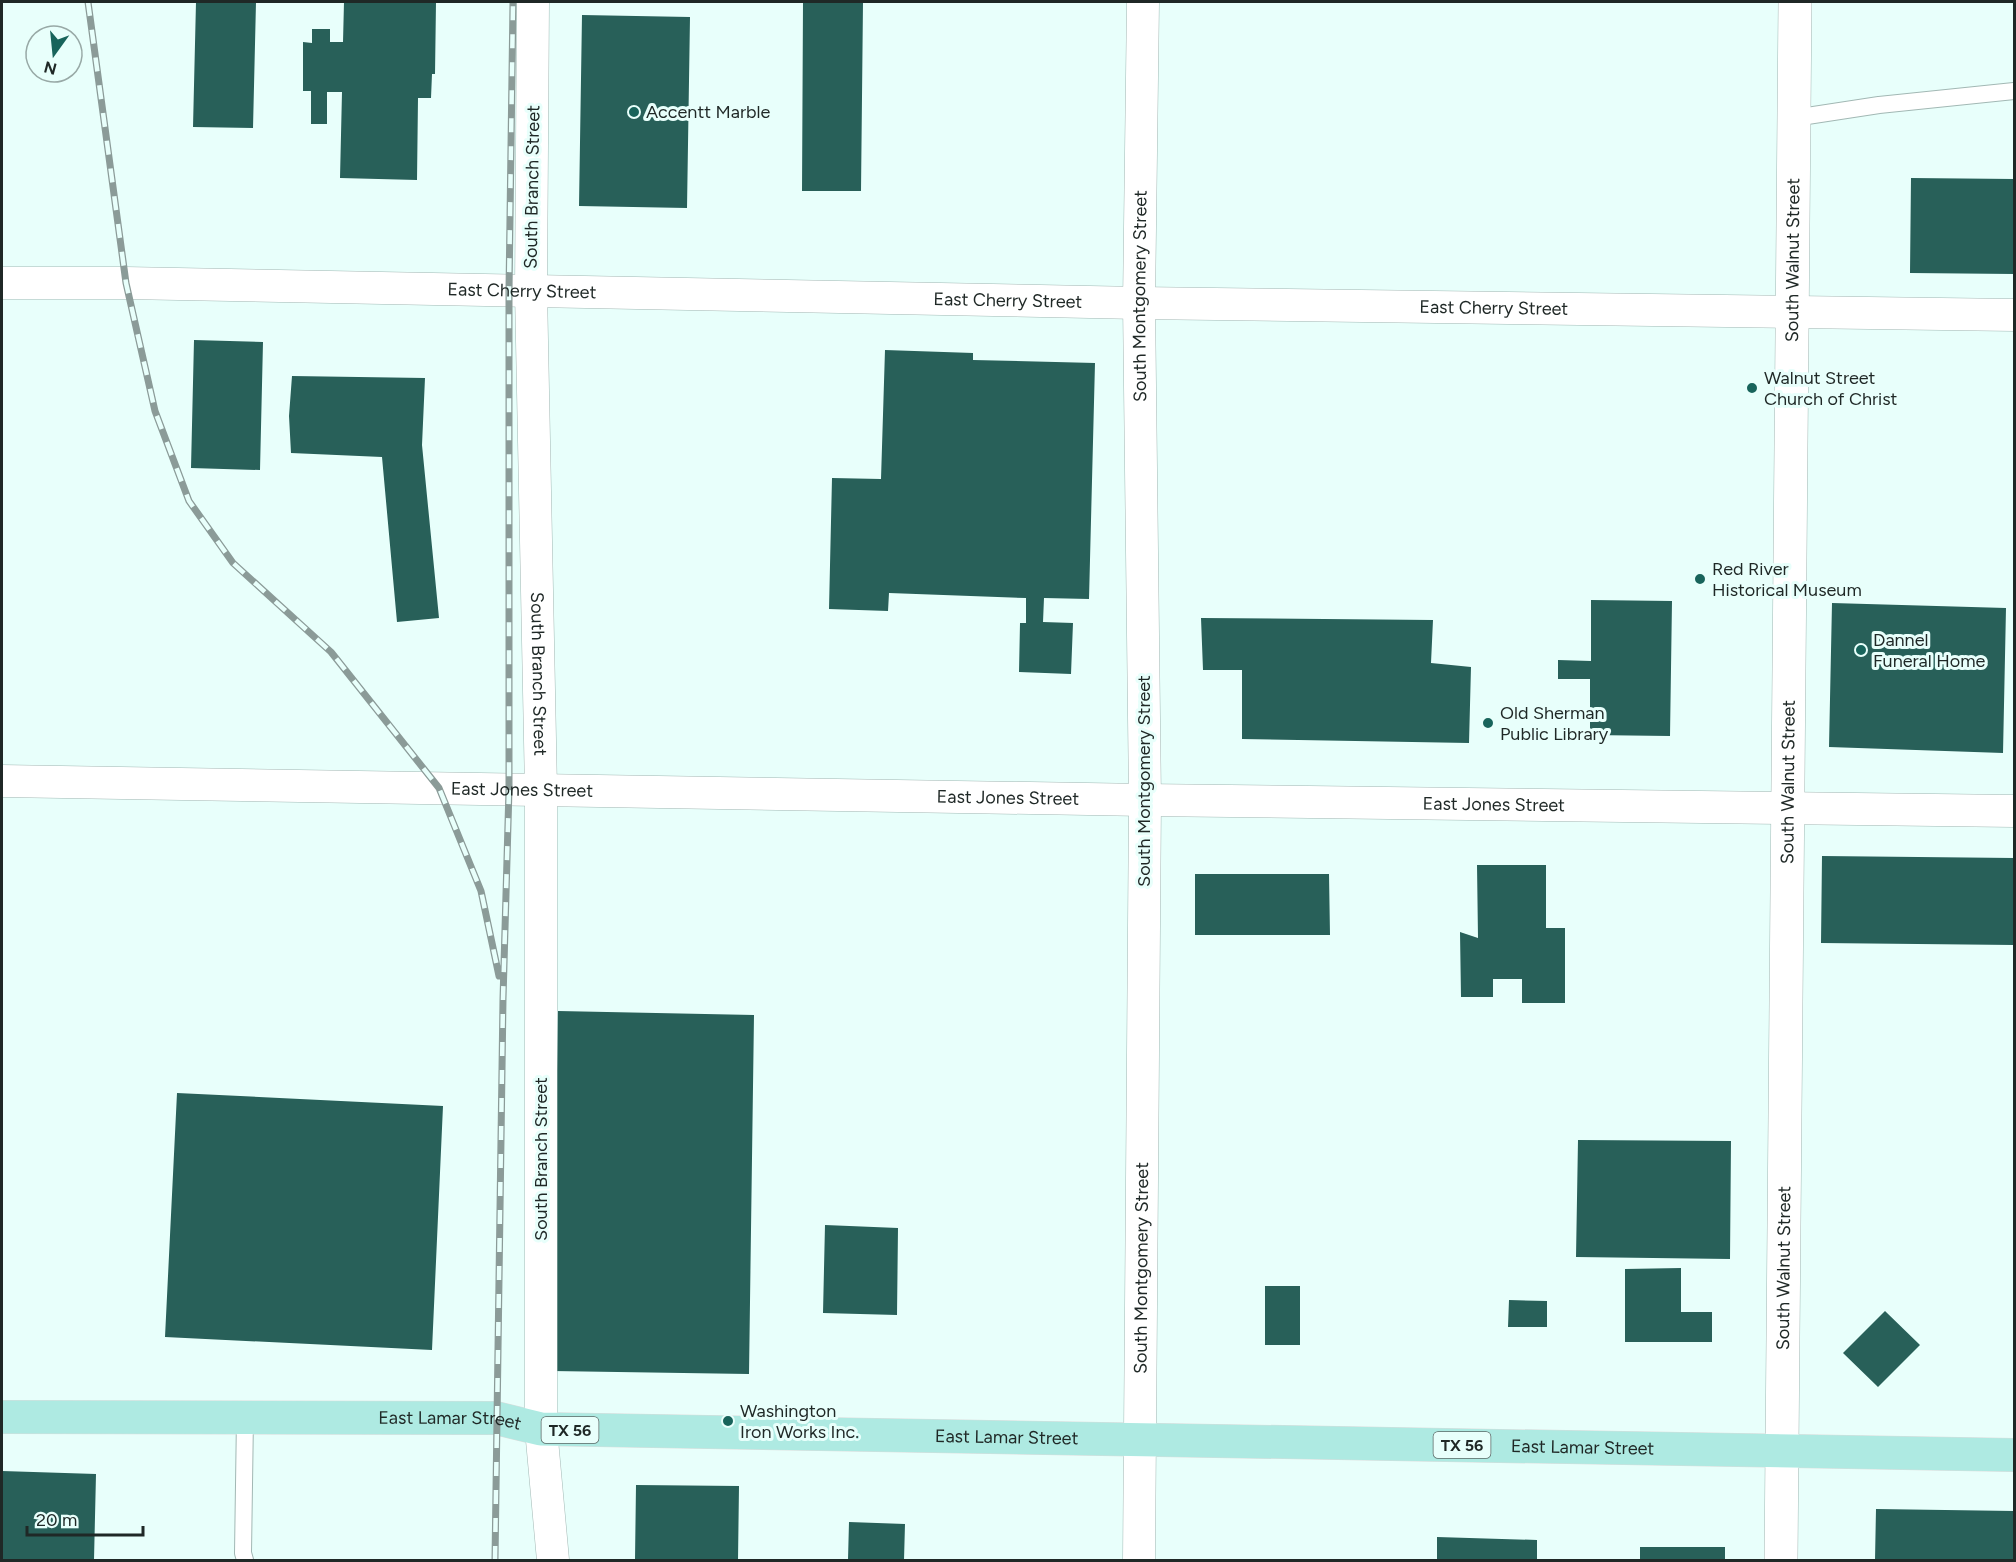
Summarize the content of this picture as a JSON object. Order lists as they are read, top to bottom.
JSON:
{
  "streets": {
    "main road": ["East Lamar Street", "TX 56"],
    "street": [
      "South Branch Street",
      "South Walnut Street",
      "East Cherry Street",
      "South Montgomery Street",
      "East Jones Street"
    ]
  },
  "crossings": [
    ["South Branch Street", "East Cherry Street"],
    ["South Branch Street", "East Jones Street"],
    ["South Branch Street", "East Lamar Street"],
    ["South Walnut Street", "East Cherry Street"],
    ["South Walnut Street", "East Jones Street"],
    ["South Walnut Street", "East Lamar Street"],
    ["East Cherry Street", "South Montgomery Street"],
    ["South Montgomery Street", "East Jones Street"],
    ["South Montgomery Street", "East Lamar Street"]
  ],
  "places": [
    "Accentt Marble",
    "Walnut Street Church of Christ",
    "Red River Historical Museum",
    "Dannel Funeral Home",
    "Old Sherman Public Library",
    "Washington Iron Works Inc."
  ],
  "scale_bar": "20 m",
  "north": "bottom"
}
